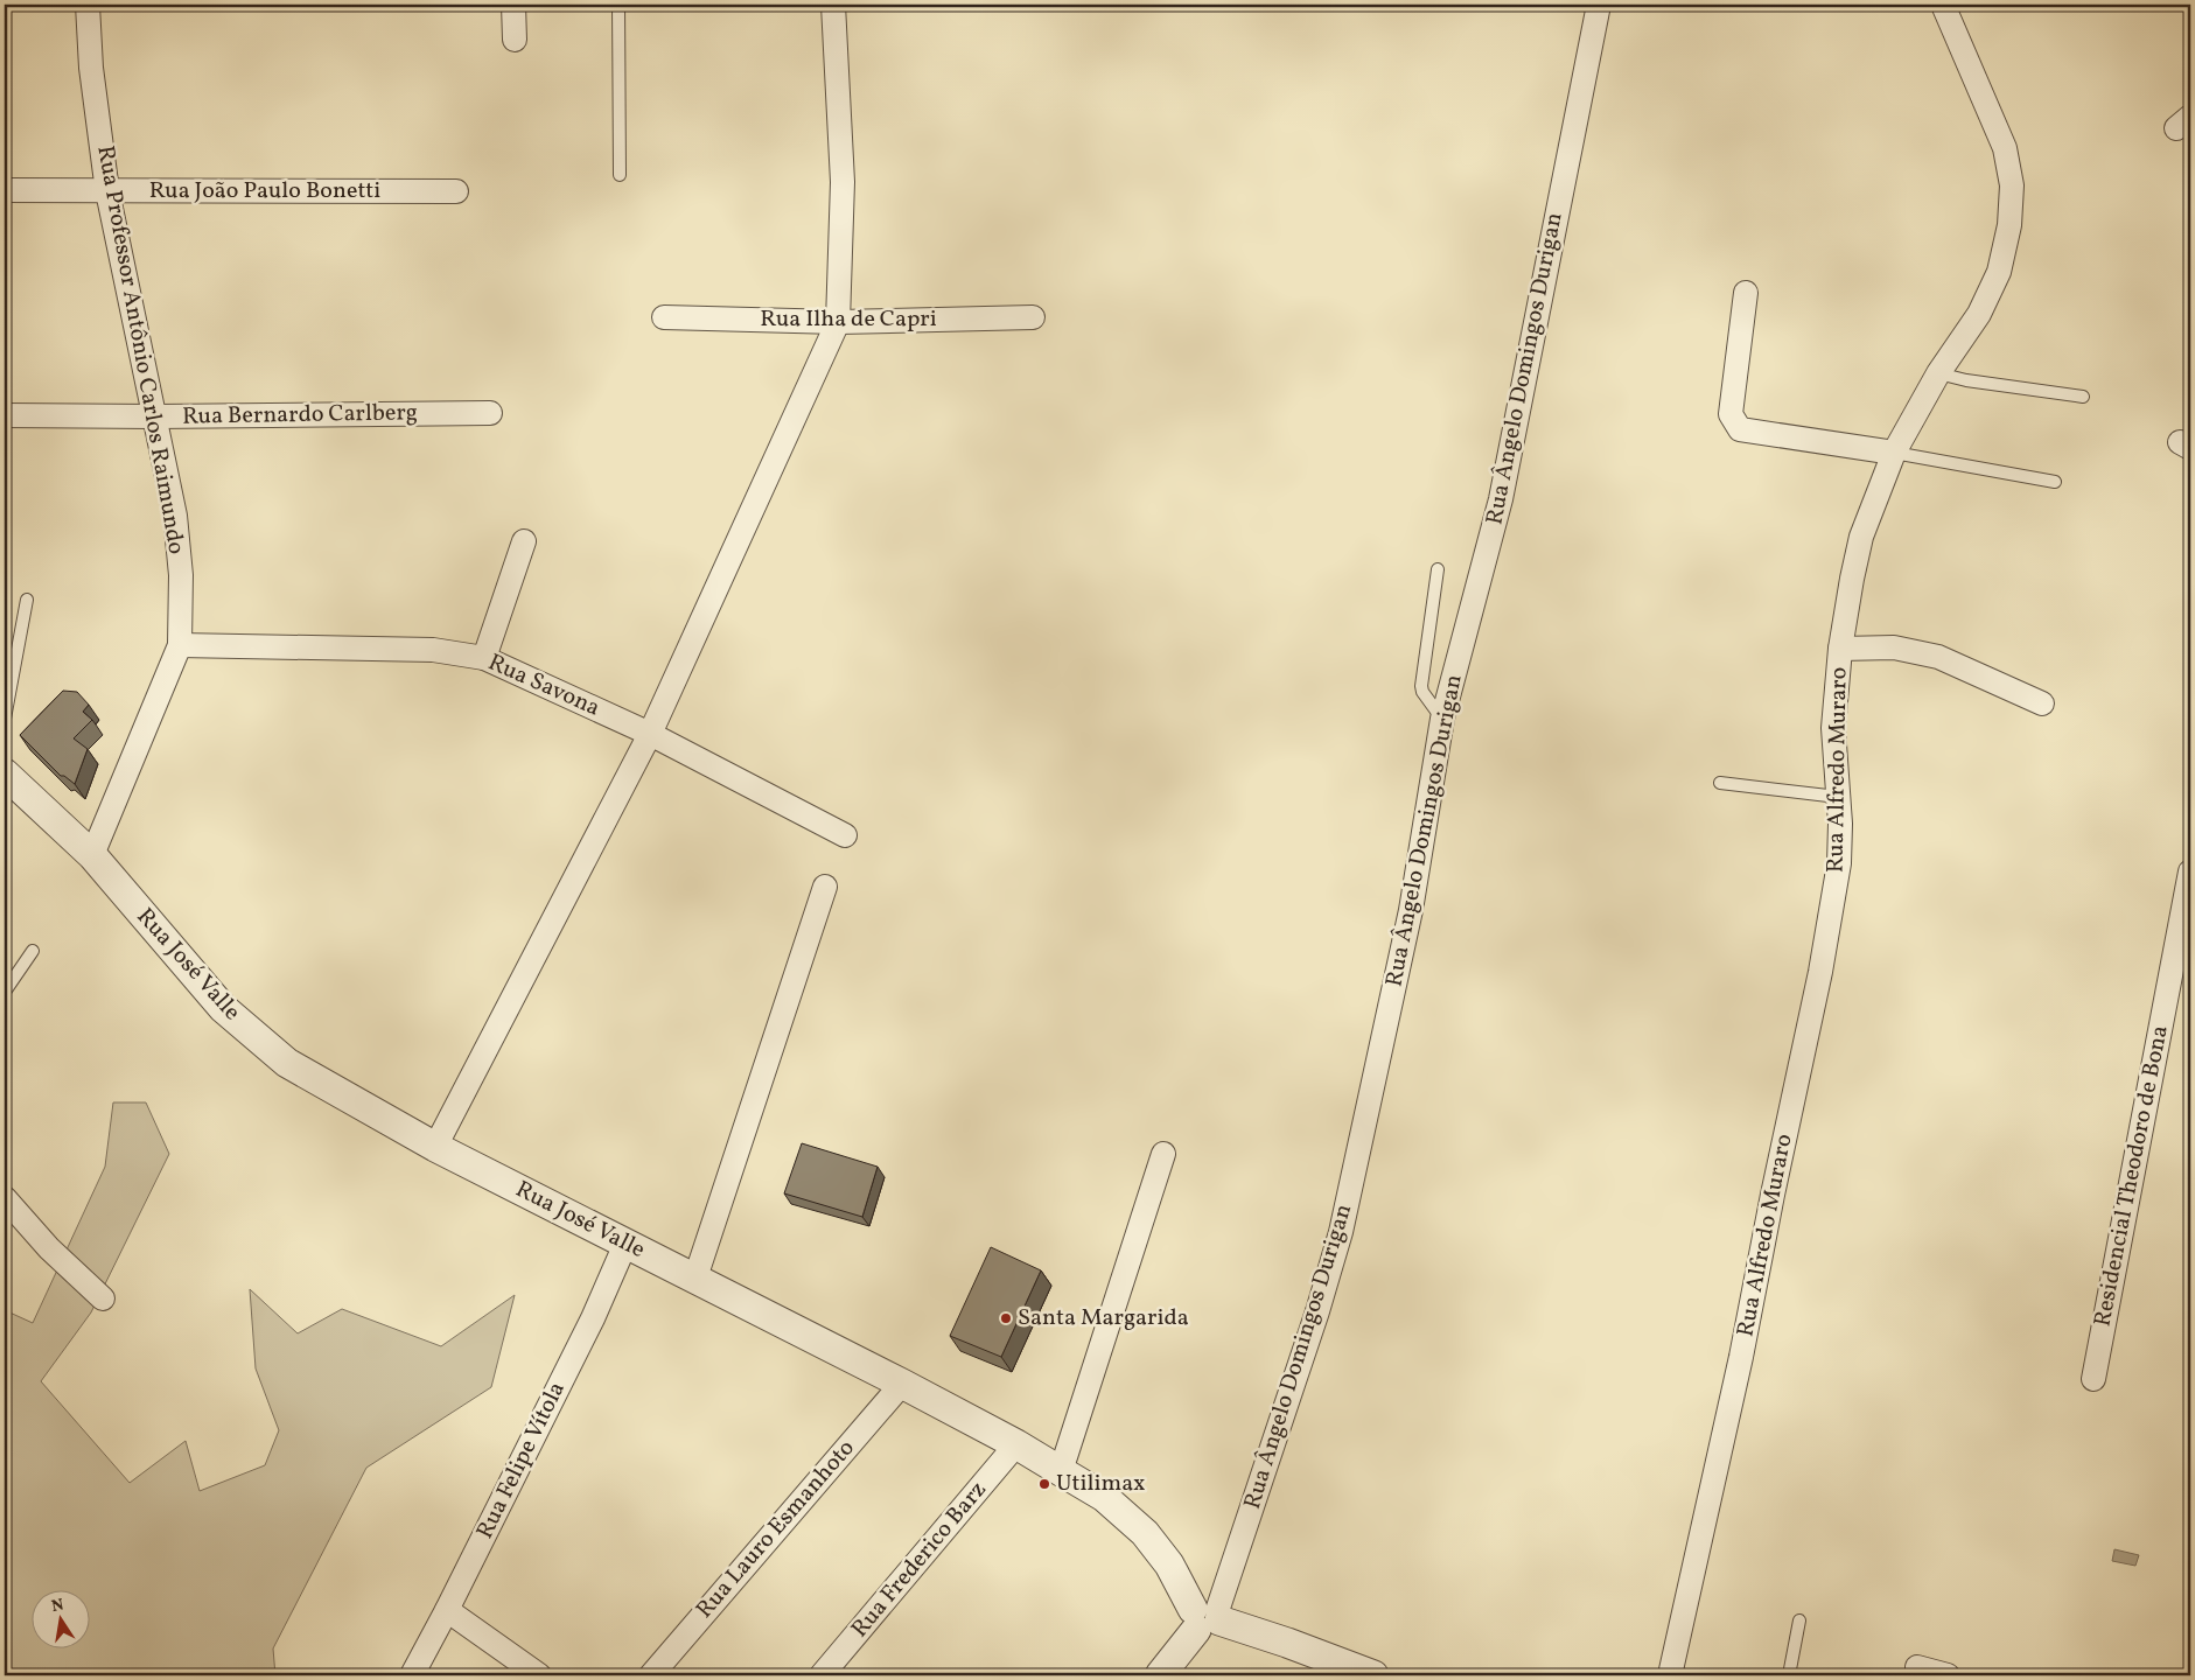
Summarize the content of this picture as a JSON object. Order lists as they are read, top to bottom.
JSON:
{
  "streets": {
    "street": [
      "Rua João Paulo Bonetti",
      "Rua Ilha de Capri",
      "Rua Professor Antônio Carlos Raimundo",
      "Rua Ângelo Domingos Durigan",
      "Rua Bernardo Carlberg",
      "Rua Savona",
      "Rua Alfredo Muraro",
      "Rua José Valle",
      "Residencial Theodoro de Bona",
      "Rua Felipe Vítola",
      "Rua Lauro Esmanhoto",
      "Rua Frederico Barz"
    ]
  },
  "crossings": [
    ["Rua João Paulo Bonetti", "Rua Professor Antônio Carlos Raimundo"],
    ["Rua Professor Antônio Carlos Raimundo", "Rua Bernardo Carlberg"],
    ["Rua Professor Antônio Carlos Raimundo", "Rua Savona"],
    ["Rua Professor Antônio Carlos Raimundo", "Rua José Valle"],
    ["Rua Ângelo Domingos Durigan", "Rua José Valle"],
    ["Rua José Valle", "Rua Felipe Vítola"],
    ["Rua José Valle", "Rua Lauro Esmanhoto"],
    ["Rua José Valle", "Rua Frederico Barz"]
  ],
  "places": ["Santa Margarida", "Utilimax"],
  "north": "top"
}
